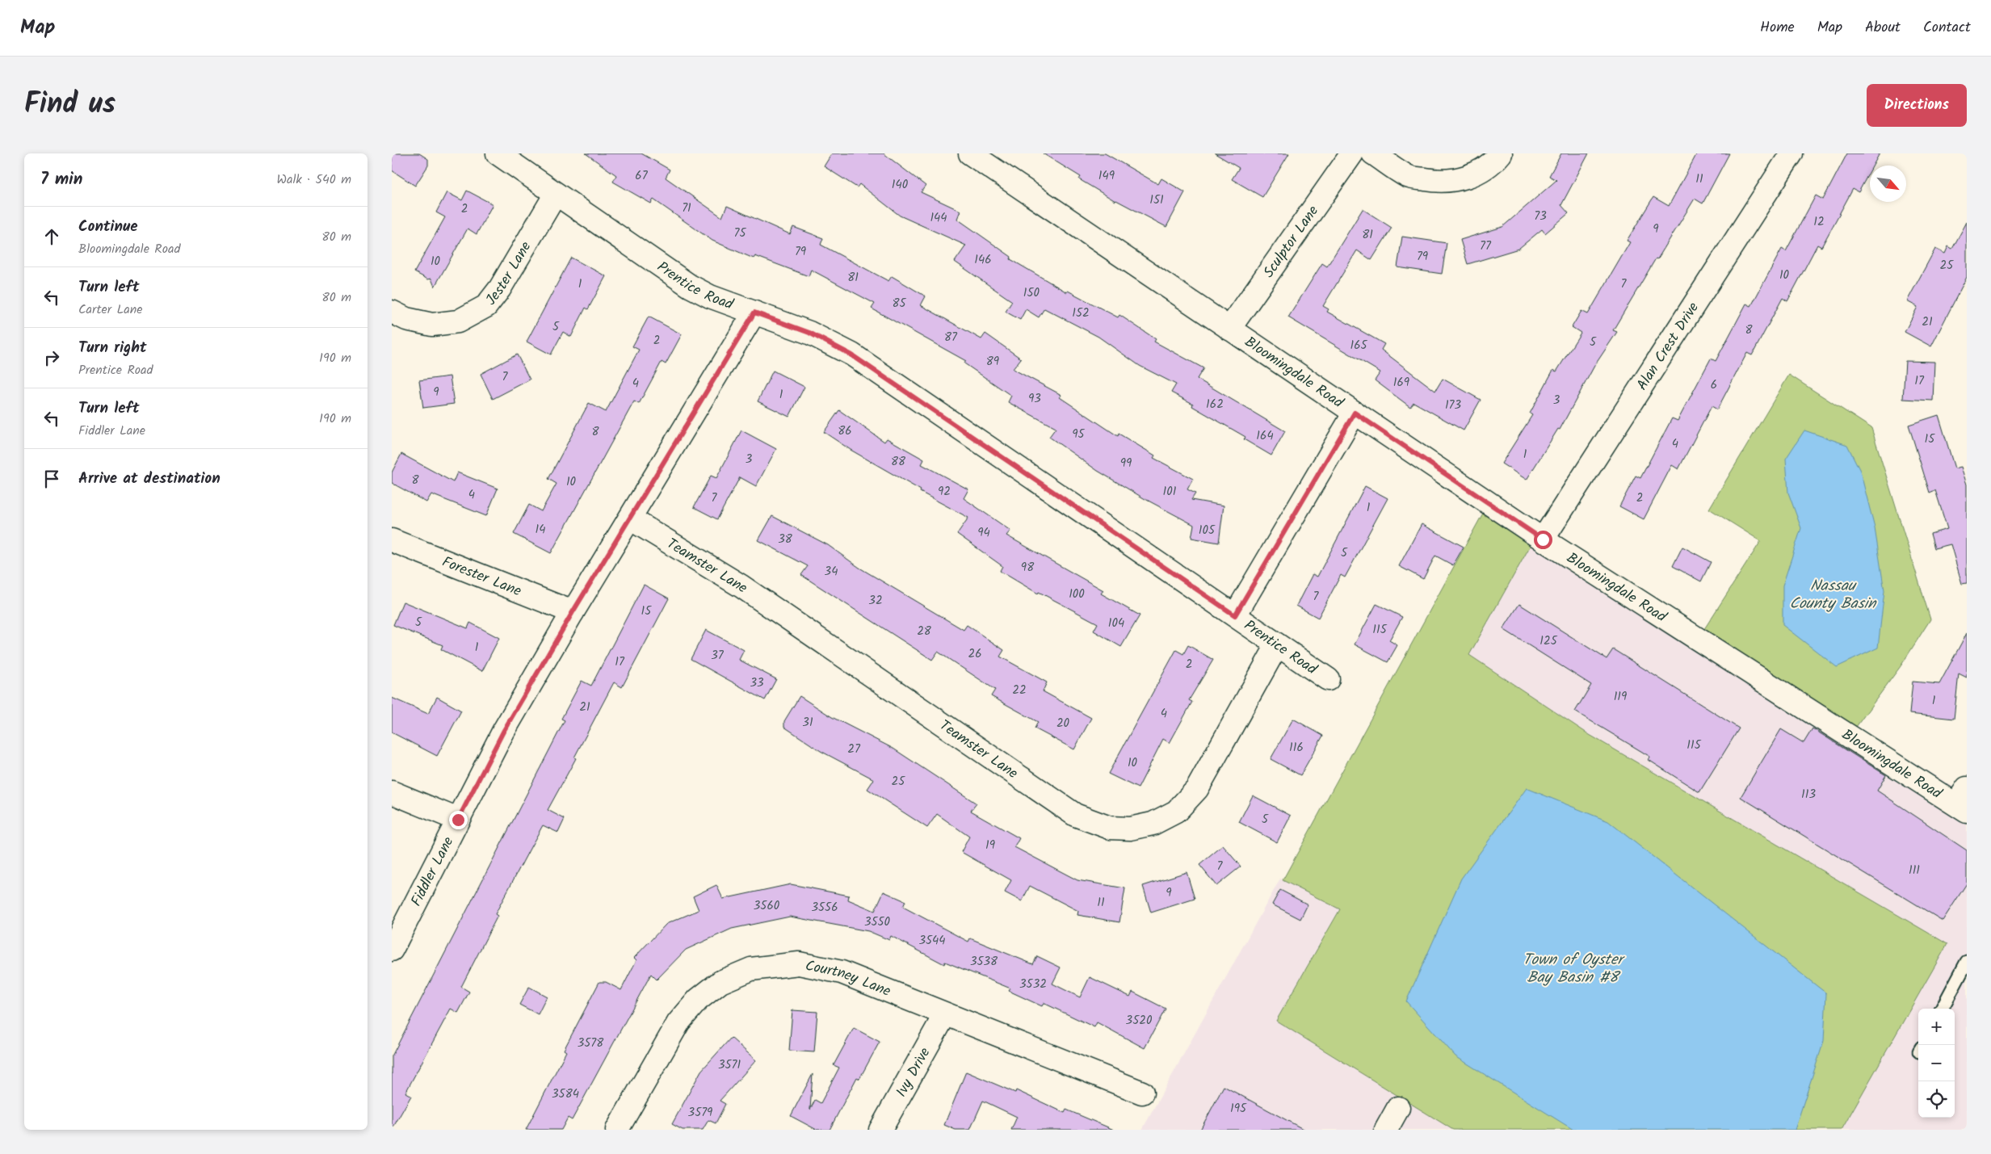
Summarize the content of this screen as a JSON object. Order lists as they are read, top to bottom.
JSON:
{
  "streets": {
    "street": [
      "Sculptor Lane",
      "Jester Lane",
      "Prentice Road",
      "Alan Crest Drive",
      "Bloomingdale Road",
      "Teamster Lane",
      "Forester Lane",
      "Fiddler Lane",
      "Courtney Lane",
      "Ivy Drive"
    ]
  },
  "crossings": [
    ["Sculptor Lane", "Bloomingdale Road"],
    ["Jester Lane", "Prentice Road"],
    ["Prentice Road", "Teamster Lane"],
    ["Prentice Road", "Fiddler Lane"],
    ["Alan Crest Drive", "Bloomingdale Road"],
    ["Teamster Lane", "Fiddler Lane"],
    ["Forester Lane", "Fiddler Lane"],
    ["Courtney Lane", "Ivy Drive"]
  ],
  "water": ["Nassau County Basin", "Town of Oyster Bay Basin #8"],
  "house_numbers": [
    "67",
    "149",
    "11",
    "140",
    "151",
    "71",
    "2",
    "73",
    "144",
    "12",
    "9",
    "75",
    "81",
    "77",
    "79",
    "79",
    "146",
    "10",
    "25",
    "10",
    "81",
    "1",
    "7",
    "150",
    "85",
    "152",
    "21",
    "5",
    "8",
    "87",
    "2",
    "5",
    "165",
    "89",
    "7",
    "17",
    "169",
    "4",
    "6",
    "9",
    "1",
    "93",
    "3",
    "162",
    "173",
    "86",
    "8",
    "95",
    "164",
    "15",
    "4",
    "1",
    "3",
    "88",
    "99",
    "8",
    "10",
    "92",
    "101",
    "4",
    "7",
    "2",
    "1",
    "14",
    "105",
    "94",
    "38",
    "5",
    "98",
    "34",
    "100",
    "7",
    "32",
    "15",
    "5",
    "104",
    "115",
    "28",
    "125",
    "1",
    "26",
    "37",
    "17",
    "2",
    "33",
    "22",
    "119",
    "1",
    "21",
    "4",
    "31",
    "20",
    "115",
    "116",
    "27",
    "10",
    "25",
    "113",
    "5",
    "19",
    "7",
    "111",
    "9",
    "11",
    "3560",
    "3556",
    "3550",
    "3544",
    "3538",
    "3532",
    "3520",
    "3578",
    "3571",
    "3584",
    "195",
    "3579"
  ],
  "north": "bottom right",
  "page": {
    "header": "Map",
    "nav": [
      "Home",
      "Map",
      "About",
      "Contact"
    ],
    "title": "Find us",
    "buttons": "Directions",
    "heading": ["7 min", "Walk · 540 m"],
    "list": [
      ["Continue", "Bloomingdale Road", "80 m"],
      ["Turn left", "Carter Lane", "80 m"],
      ["Turn right", "Prentice Road", "190 m"],
      ["Turn left", "Fiddler Lane", "190 m"],
      "Arrive at destination"
    ],
    "map_buttons": ["+", "−"]
  }
}
